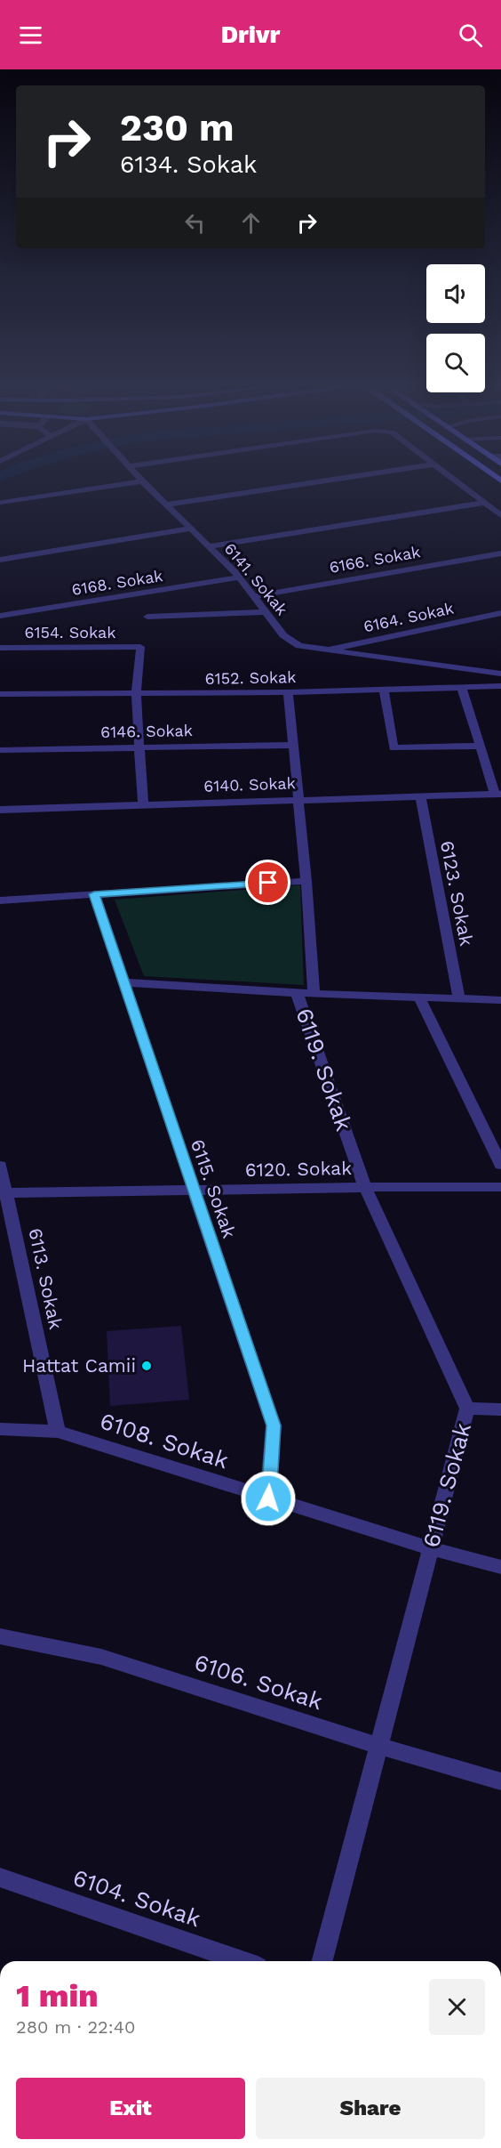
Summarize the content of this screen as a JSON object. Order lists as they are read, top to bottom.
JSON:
{
  "streets": {
    "street": [
      "6166. Sokak",
      "6141. Sokak",
      "6168. Sokak",
      "6164. Sokak",
      "6154. Sokak",
      "6152. Sokak",
      "6146. Sokak",
      "6140. Sokak",
      "6123. Sokak",
      "6119. Sokak",
      "6120. Sokak",
      "6115. Sokak",
      "6113. Sokak",
      "6108. Sokak",
      "6106. Sokak",
      "6104. Sokak"
    ]
  },
  "crossings": [
    ["6166. Sokak", "6141. Sokak"],
    ["6141. Sokak", "6168. Sokak"],
    ["6141. Sokak", "6164. Sokak"],
    ["6154. Sokak", "6152. Sokak"],
    ["6152. Sokak", "6119. Sokak"],
    ["6146. Sokak", "6119. Sokak"],
    ["6140. Sokak", "6123. Sokak"],
    ["6140. Sokak", "6119. Sokak"],
    ["6119. Sokak", "6120. Sokak"],
    ["6119. Sokak", "6108. Sokak"],
    ["6119. Sokak", "6106. Sokak"],
    ["6120. Sokak", "6115. Sokak"],
    ["6120. Sokak", "6113. Sokak"],
    ["6115. Sokak", "6108. Sokak"],
    ["6113. Sokak", "6108. Sokak"]
  ],
  "places": ["Hattat Camii"],
  "page": {
    "header": "Drivr",
    "turn": ["230 m", "6134. Sokak"],
    "heading": ["1 min", "280 m · 22:40"],
    "buttons": ["Exit", "Share"]
  }
}
